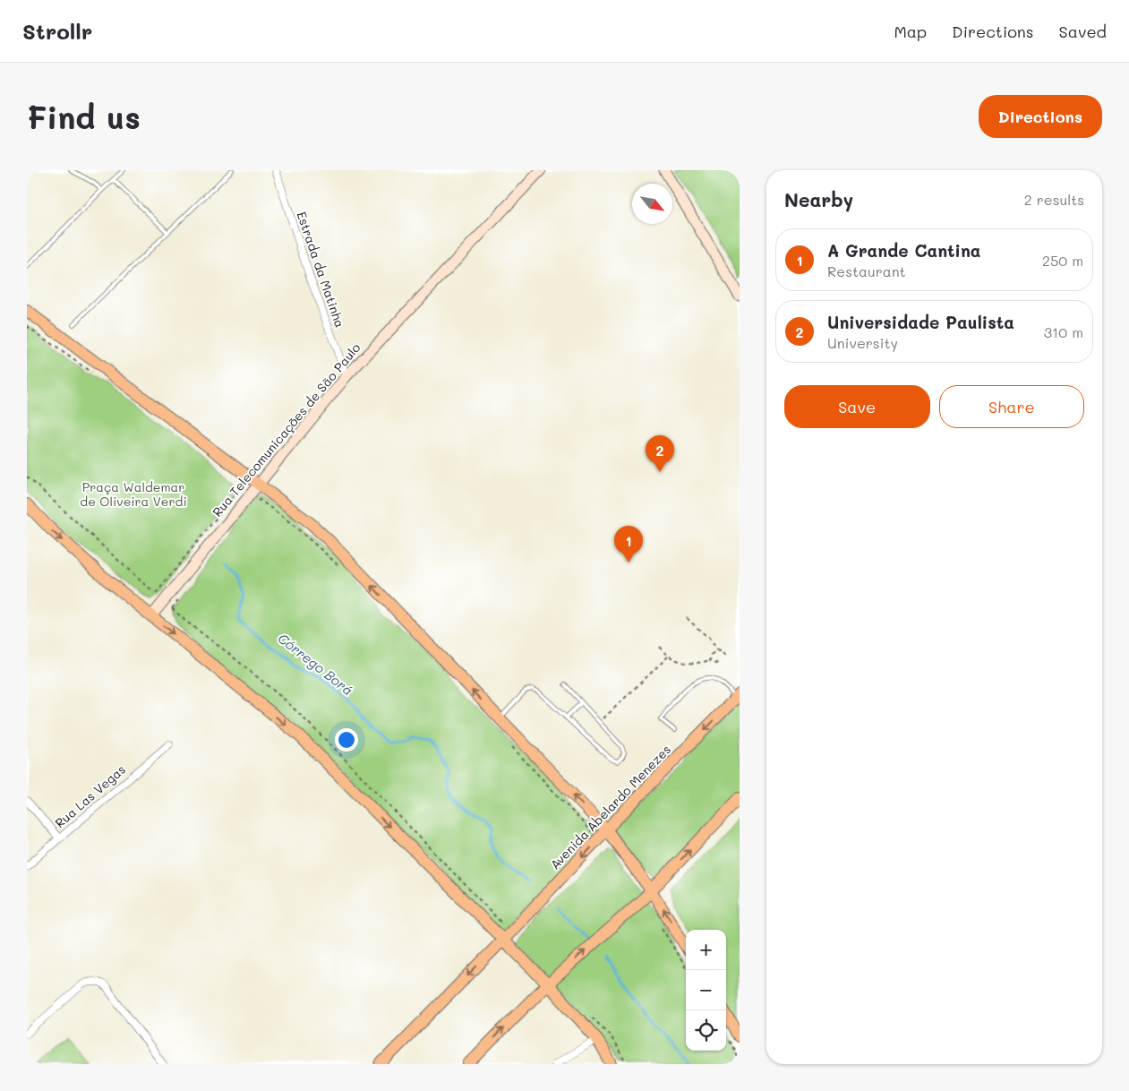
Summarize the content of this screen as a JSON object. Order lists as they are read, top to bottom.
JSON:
{
  "streets": {
    "main road": ["Avenida Abelardo Menezes"],
    "street": ["Estrada da Matinha", "Rua Telecomunicações de São Paulo", "Rua Las Vegas"]
  },
  "crossings": [
    ["Estrada da Matinha", "Rua Telecomunicações de São Paulo"]
  ],
  "water": ["Córrego Borá"],
  "parks": ["Praça Waldemar de Oliveira Verdi"],
  "north": "bottom right",
  "page": {
    "header": "Strollr",
    "nav": ["Map", "Directions", "Saved"],
    "buttons": [
      "Directions",
      ["Save", "Share"]
    ],
    "title": "Find us",
    "heading": ["Nearby", "2 results"],
    "list": [
      {
        "mark": "1",
        "name": "A Grande Cantina",
        "note": "Restaurant",
        "value": "250 m"
      },
      {
        "mark": "2",
        "name": "Universidade Paulista",
        "note": "University",
        "value": "310 m"
      }
    ],
    "pins": ["2", "1"],
    "map_buttons": ["+", "−"]
  }
}
